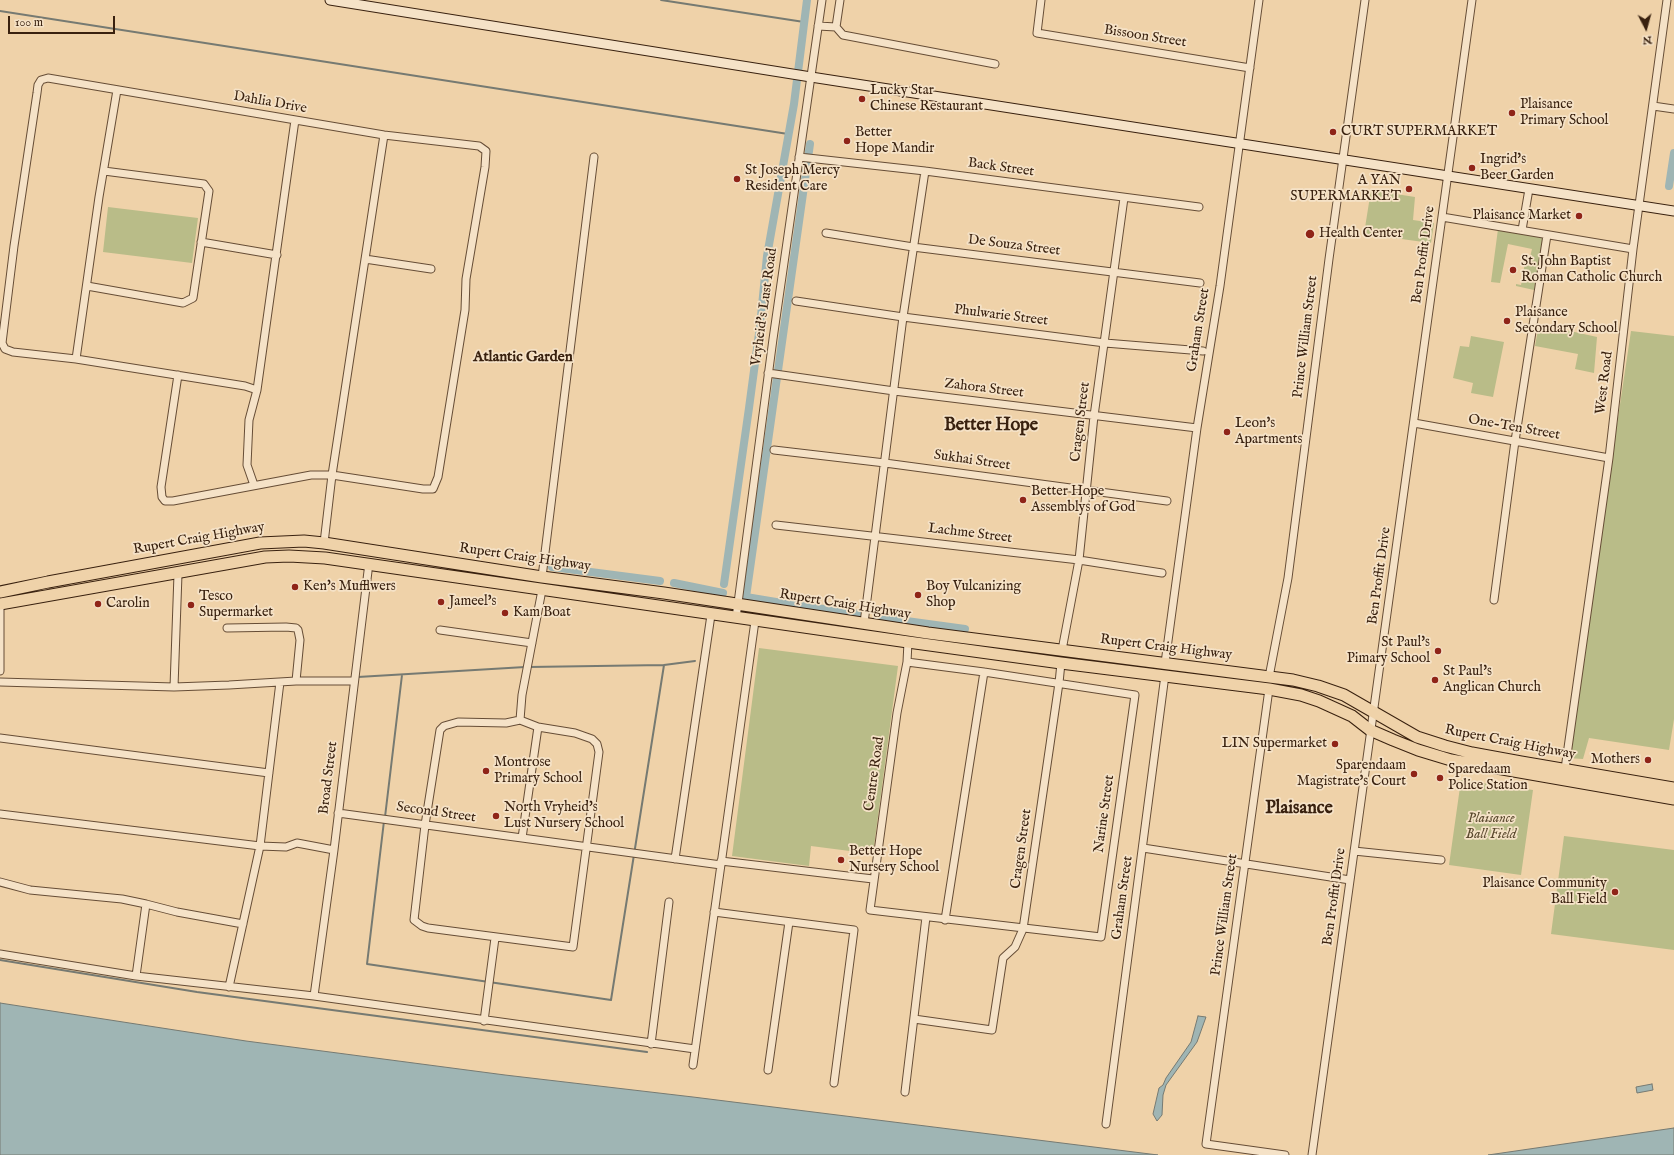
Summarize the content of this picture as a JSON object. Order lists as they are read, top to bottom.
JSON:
{
  "streets": {
    "main road": ["Rupert Craig Highway"],
    "street": [
      "Bissoon Street",
      "Dahlia Drive",
      "Back Street",
      "De Souza Street",
      "Ben Proffit Drive",
      "Vryheid's Lust Road",
      "Phulwarie Street",
      "Graham Street",
      "Prince William Street",
      "West Road",
      "Zahora Street",
      "Cragen Street",
      "One-Ten Street",
      "Sukhai Street",
      "Lachme Street",
      "Centre Road",
      "Broad Street",
      "Second Street",
      "Narine Street"
    ]
  },
  "crossings": [
    ["Bissoon Street", "Graham Street"],
    ["Back Street", "Vryheid's Lust Road"],
    ["Back Street", "Cragen Street"],
    ["De Souza Street", "Cragen Street"],
    ["Ben Proffit Drive", "One-Ten Street"],
    ["Ben Proffit Drive", "Rupert Craig Highway"],
    ["Vryheid's Lust Road", "Zahora Street"],
    ["Vryheid's Lust Road", "Rupert Craig Highway"],
    ["Phulwarie Street", "Cragen Street"],
    ["Graham Street", "Zahora Street"],
    ["Graham Street", "Rupert Craig Highway"],
    ["Prince William Street", "Rupert Craig Highway"],
    ["West Road", "One-Ten Street"],
    ["West Road", "Rupert Craig Highway"],
    ["Zahora Street", "Cragen Street"],
    ["Cragen Street", "Sukhai Street"],
    ["Cragen Street", "Lachme Street"],
    ["Cragen Street", "Rupert Craig Highway"],
    ["Cragen Street", "Narine Street"],
    ["Rupert Craig Highway", "Centre Road"],
    ["Rupert Craig Highway", "Broad Street"],
    ["Centre Road", "Second Street"],
    ["Broad Street", "Second Street"]
  ],
  "districts": ["Atlantic Garden", "Better Hope", "Plaisance"],
  "parks": ["Plaisance Ball Field"],
  "places": [
    "Lucky Star Chinese Restaurant",
    "Plaisance Primary School",
    "CURT SUPERMARKET",
    "Better Hope Mandir",
    "Ingrid's Beer Garden",
    "St Joseph Mercy Resident Care",
    "A YAN SUPERMARKET",
    "Plaisance Market",
    "Health Center",
    "St. John Baptist Roman Catholic Church",
    "Plaisance Secondary School",
    "Leon's Apartments",
    "Better Hope Assemblys of God",
    "Ken's Mufflwers",
    "Boy Vulcanizing Shop",
    "Jameel's",
    "Carolin",
    "Tesco Supermarket",
    "Kam Boat",
    "St Paul's Pimary School",
    "St Paul's Anglican Church",
    "LIN Supermarket",
    "Mothers",
    "Montrose Primary School",
    "Sparendaam Magistrate's Court",
    "Sparedaam Police Station",
    "North Vryheid's Lust Nursery School",
    "Better Hope Nursery School",
    "Plaisance Community Ball Field"
  ],
  "scale_bar": "100 m",
  "north": "bottom"
}
